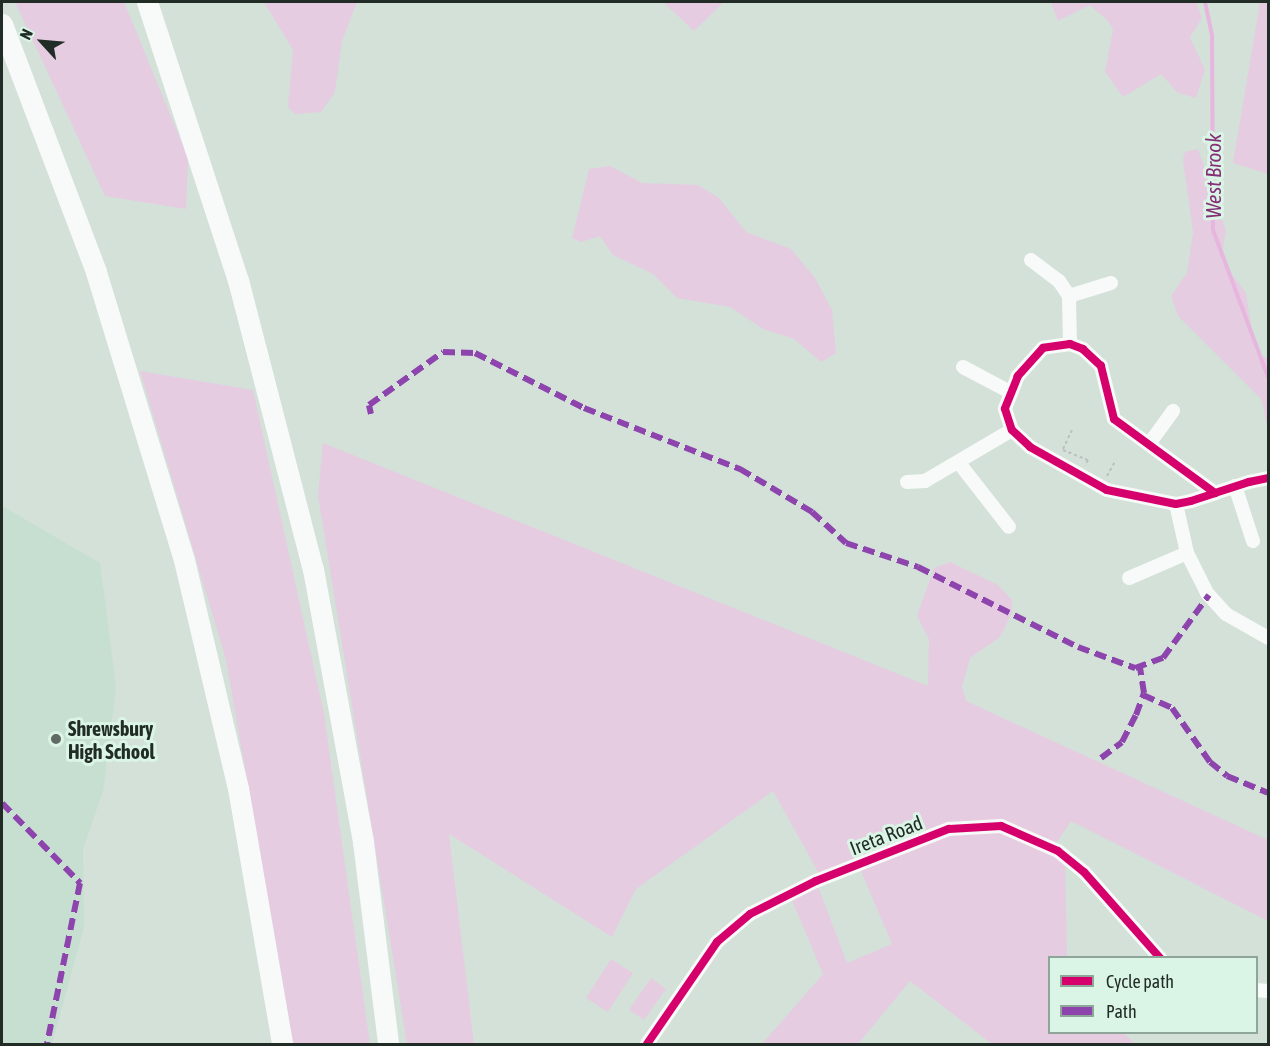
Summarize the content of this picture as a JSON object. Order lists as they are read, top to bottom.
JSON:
{
  "streets": {
    "street": ["Ireta Road"]
  },
  "water": ["West Brook"],
  "places": ["Shrewsbury High School"],
  "legend": ["Cycle path", "Path"],
  "north": "top left"
}
